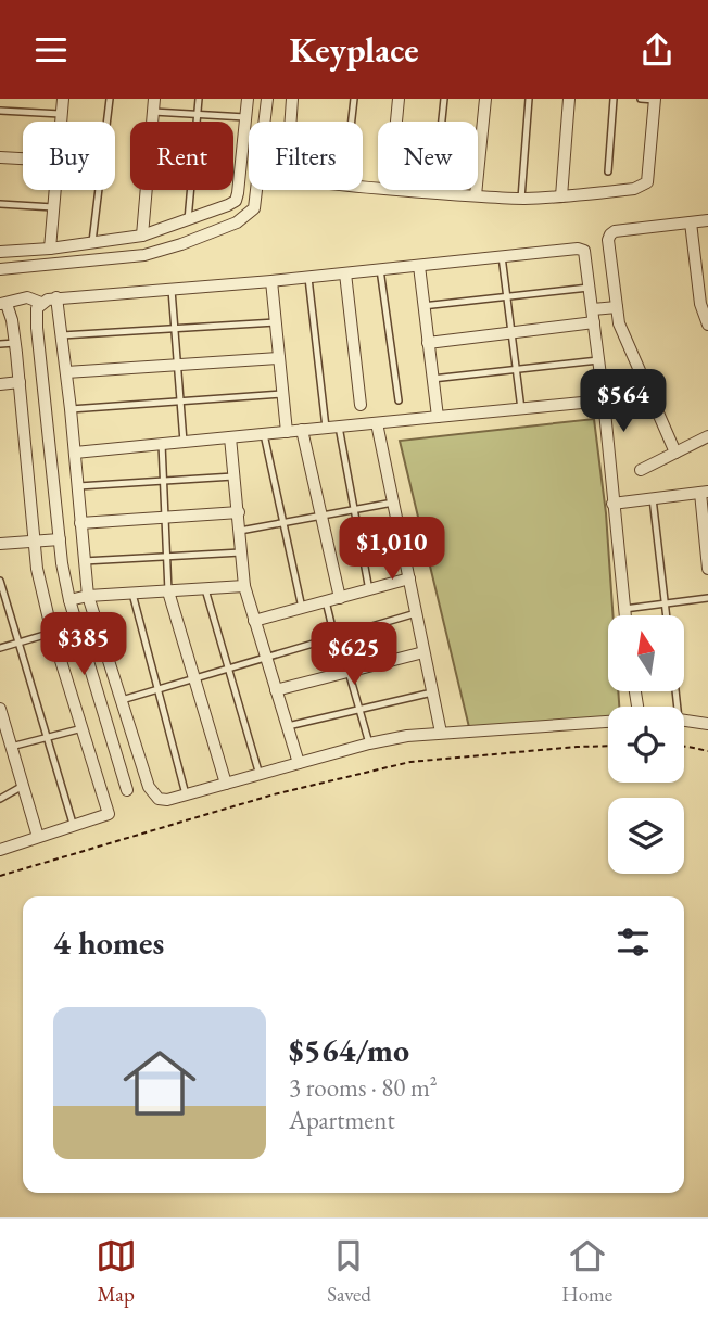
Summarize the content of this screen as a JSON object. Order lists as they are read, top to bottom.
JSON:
{
  "north": "top",
  "page": {
    "header": "Keyplace",
    "chip": [
      "Buy",
      "Rent",
      "Filters",
      "New"
    ],
    "price": [
      "$564",
      "$1,010",
      "$385",
      "$625"
    ],
    "heading": "4 homes",
    "list": [
      {
        "name": "$564/mo",
        "note": "3 rooms · 80 m² · Apartment"
      }
    ],
    "tabs": ["Map", "Saved", "Home"]
  }
}
